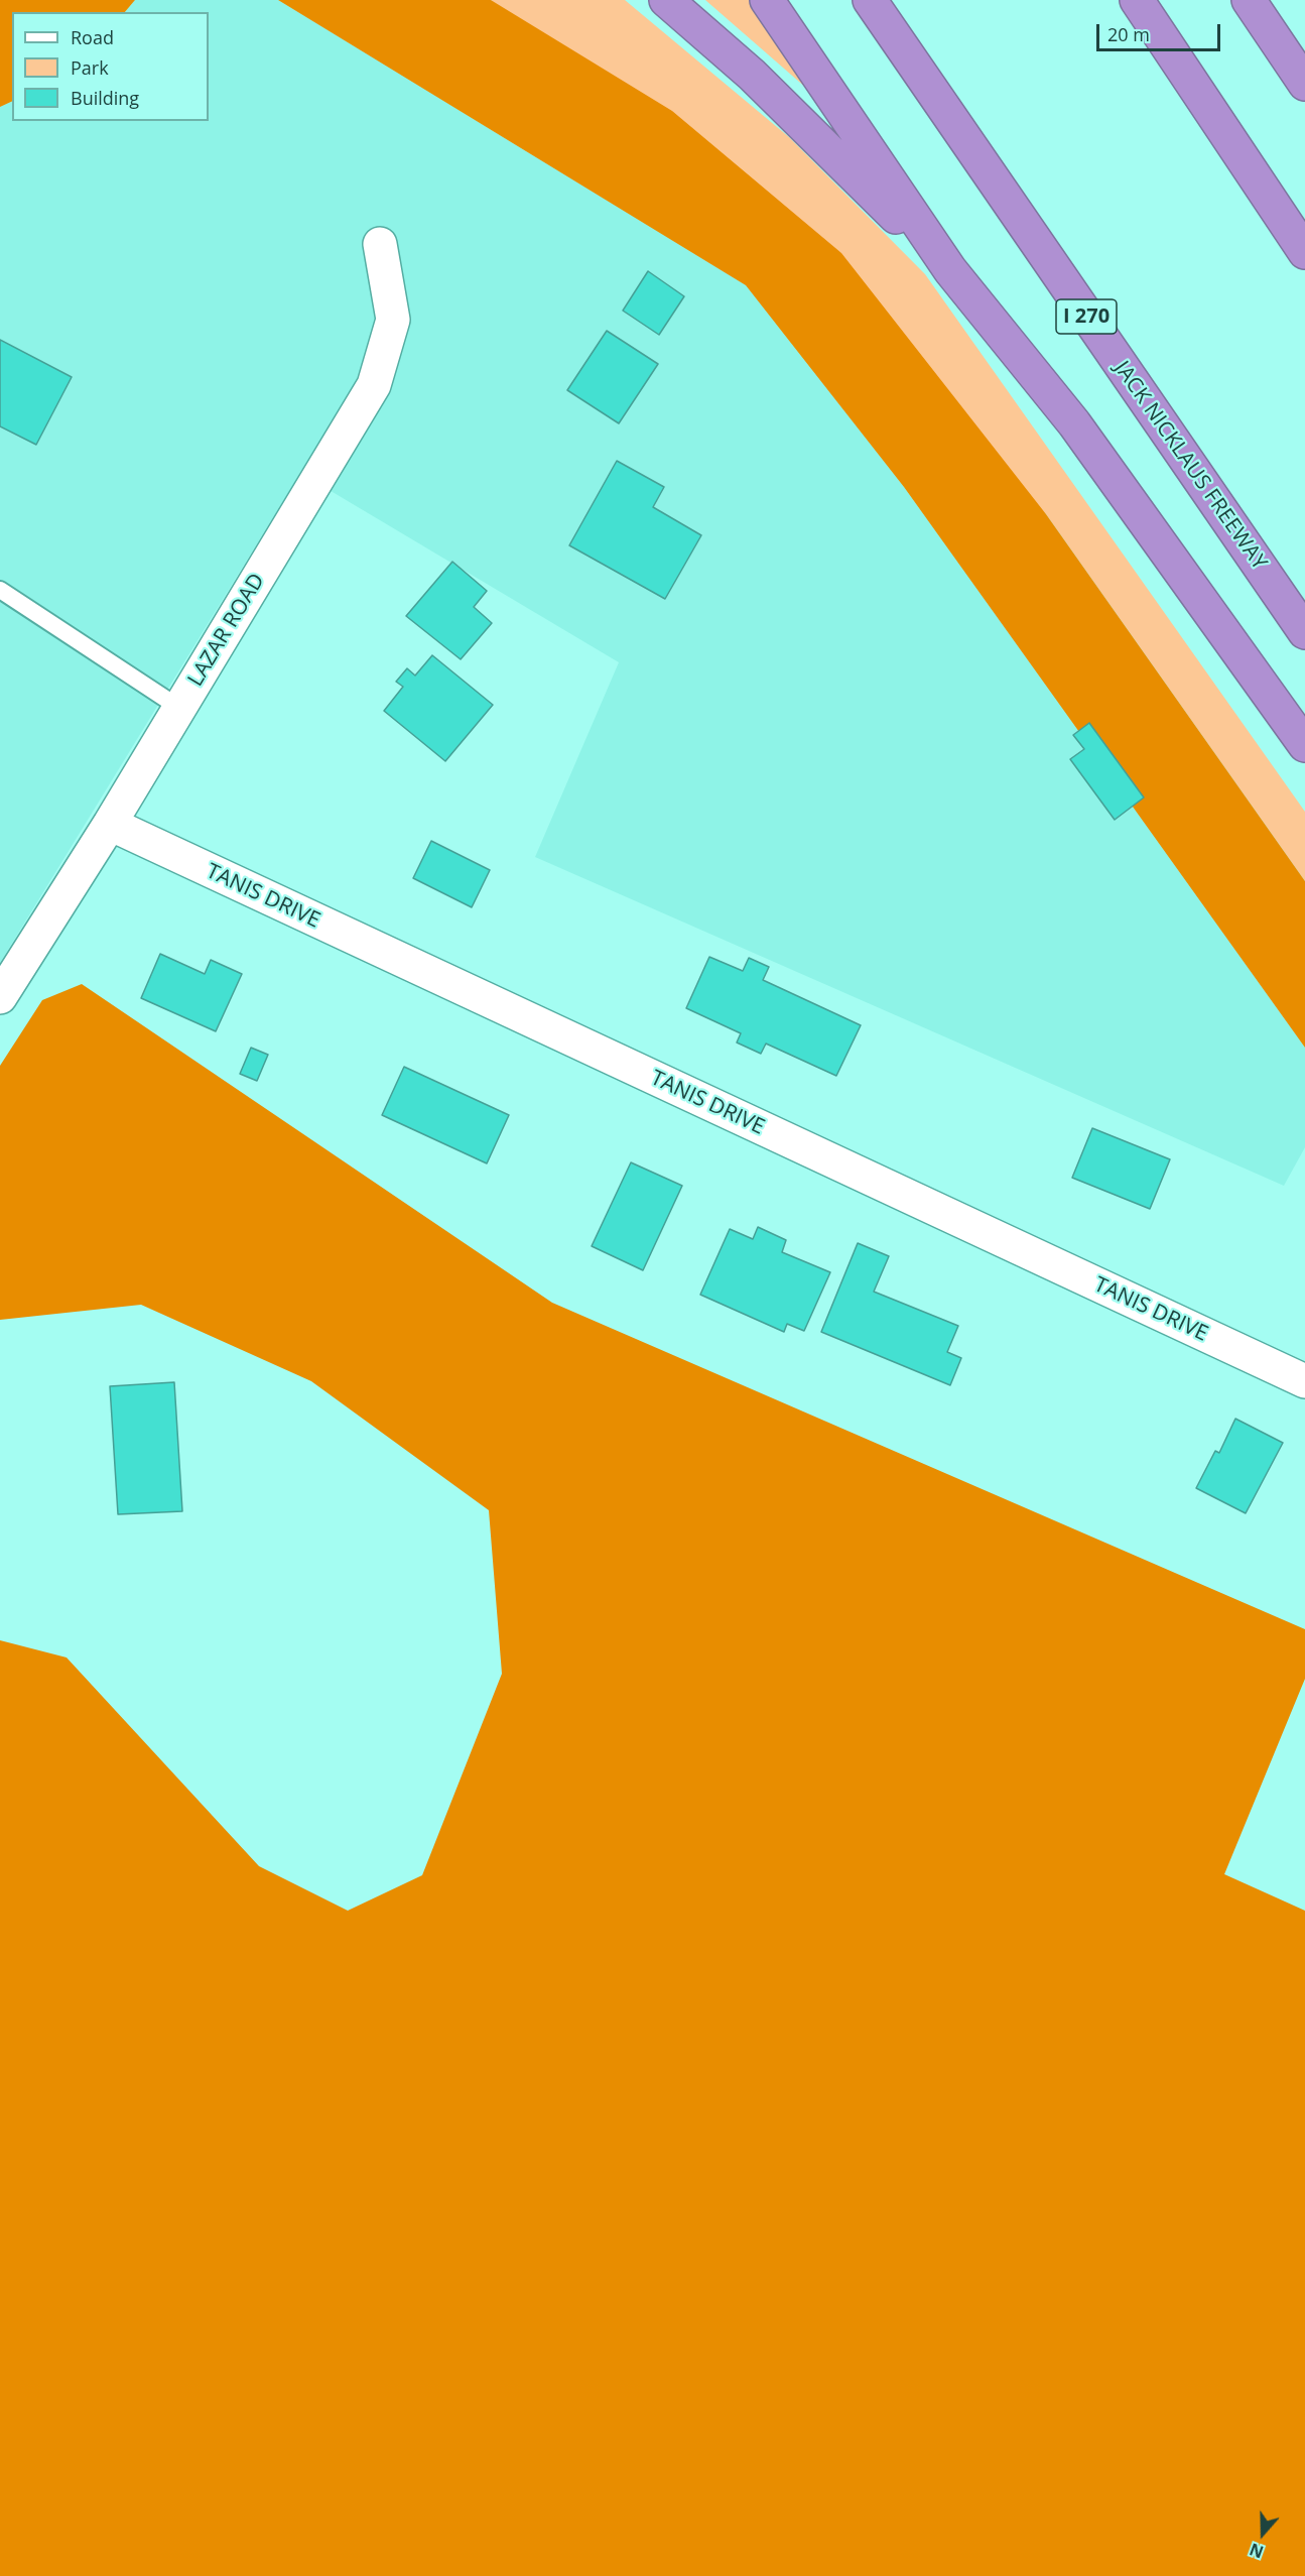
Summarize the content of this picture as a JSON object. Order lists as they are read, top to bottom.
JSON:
{
  "streets": {
    "highway": ["I 270", "JACK NICKLAUS FREEWAY"],
    "street": ["LAZAR ROAD", "TANIS DRIVE"]
  },
  "crossings": [
    ["LAZAR ROAD", "TANIS DRIVE"]
  ],
  "legend": ["Road", "Park", "Building"],
  "scale_bar": "20 m",
  "north": "bottom"
}
